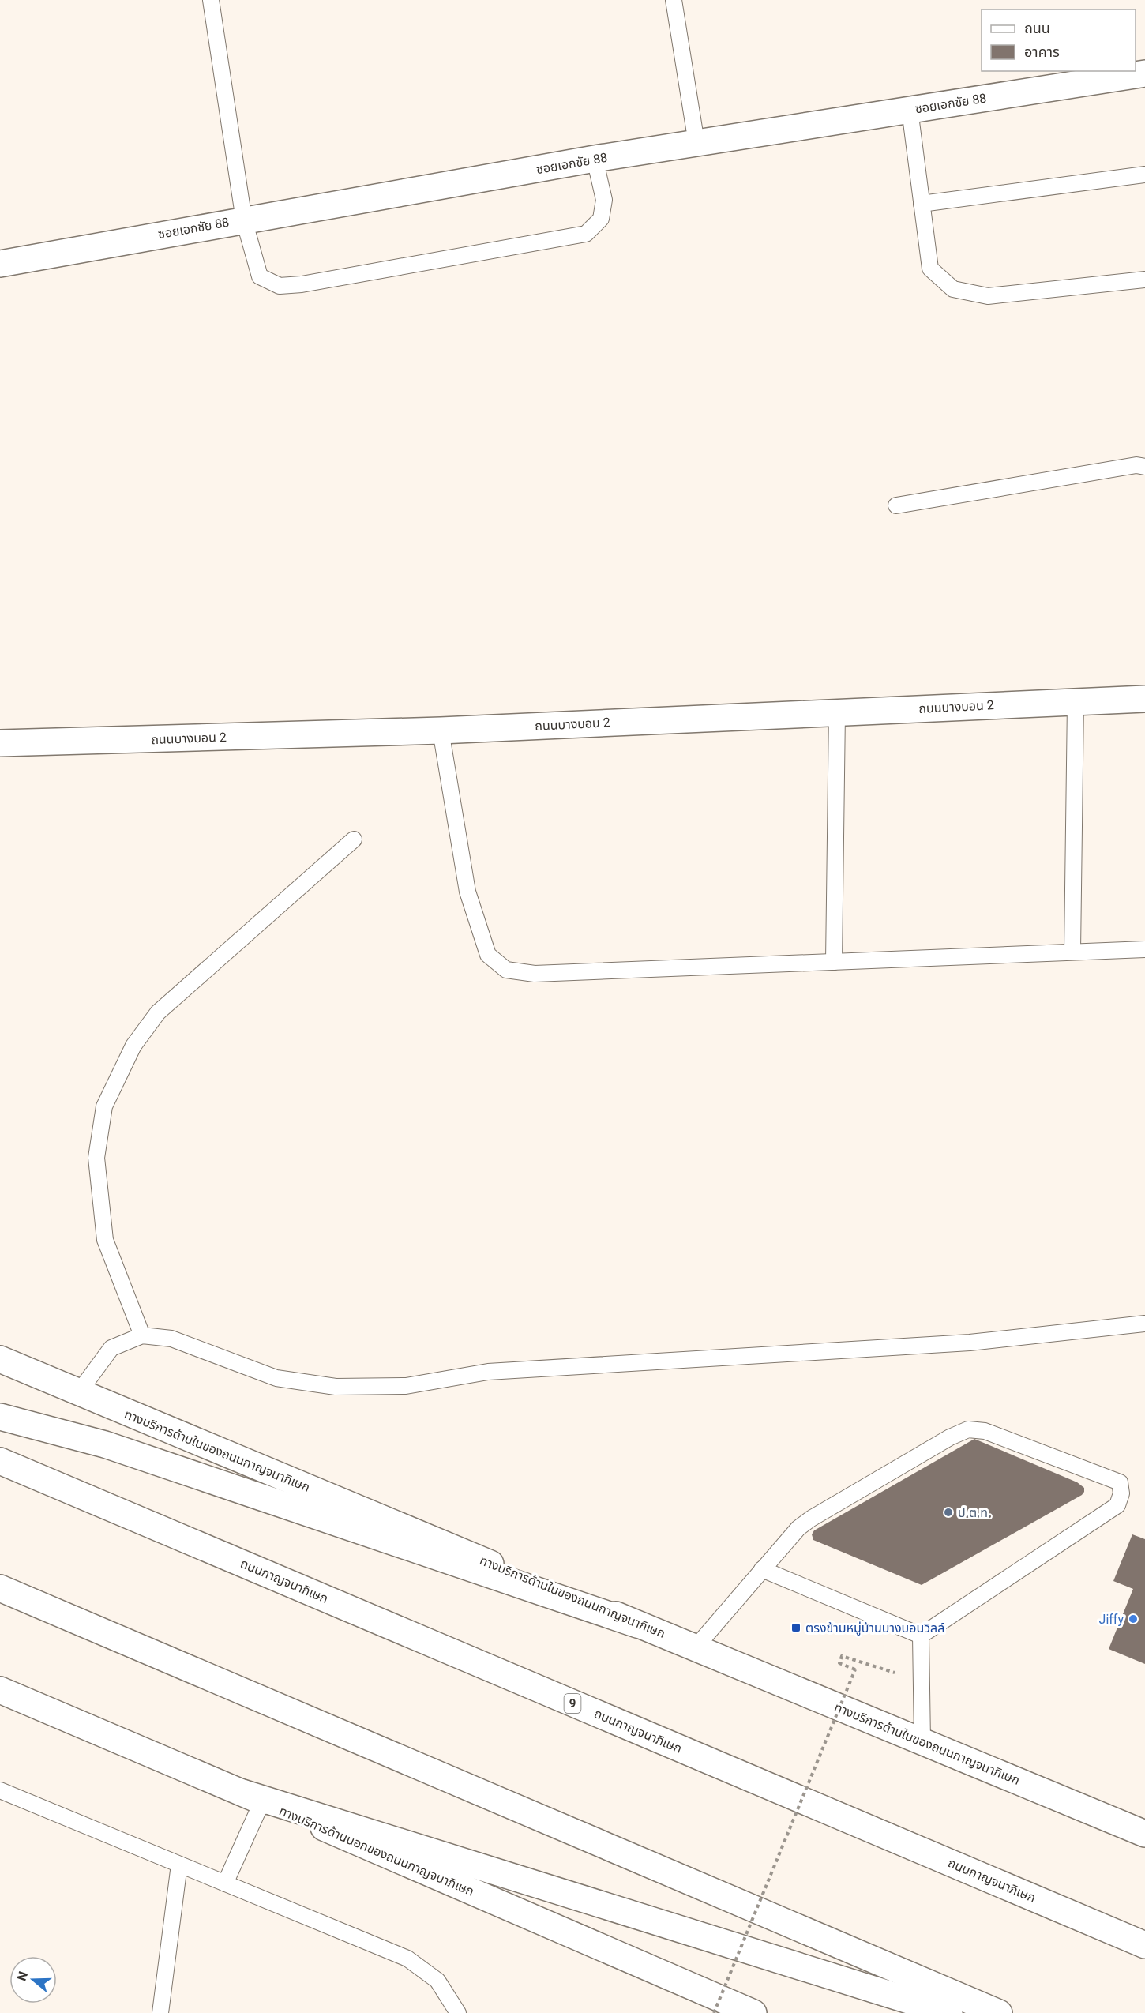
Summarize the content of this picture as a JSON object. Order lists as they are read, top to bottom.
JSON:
{
  "streets": {
    "main road": [
      "ซอยเอกชัย 88",
      "ถนนบางบอน 2",
      "ทางบริการด้านในของถนนกาญจนาภิเษก",
      "ถนนกาญจนาภิเษก",
      "9",
      "ทางบริการด้านนอกของถนนกาญจนาภิเษก"
    ]
  },
  "places": {
    "other": ["ป.ต.ท.", "Jiffy"],
    "transit": ["ตรงข้ามหมู่บ้านบางบอนวิลล์"]
  },
  "legend": ["ถนน", "อาคาร"],
  "north": "left"
}
